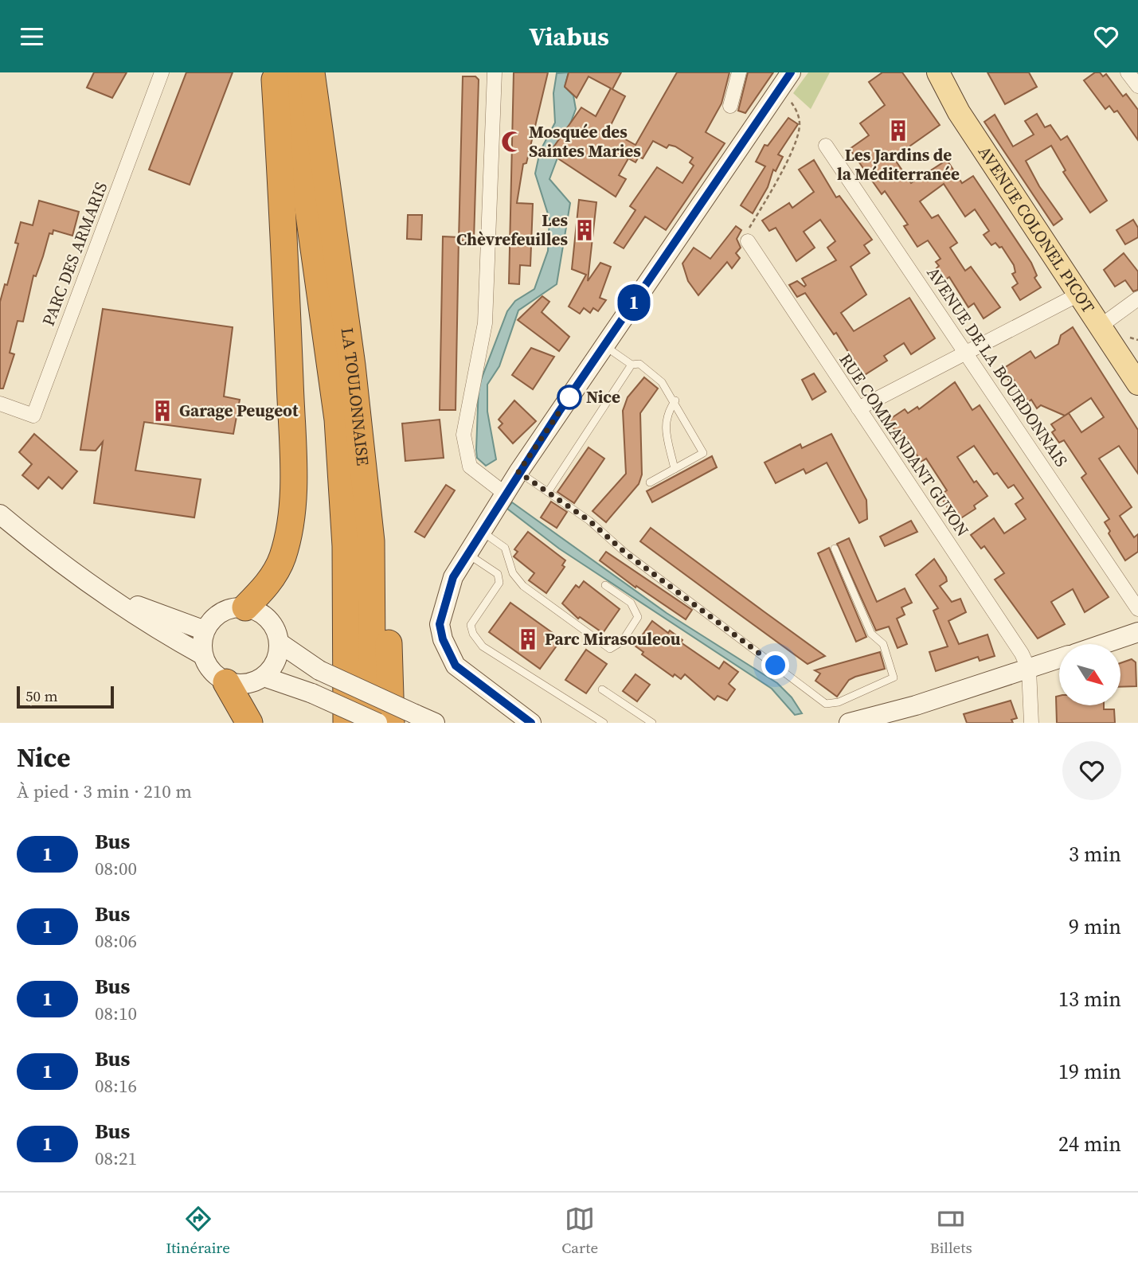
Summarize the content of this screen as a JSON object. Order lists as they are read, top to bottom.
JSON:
{
  "streets": {
    "highway": ["LA TOULONNAISE"],
    "main road": ["AVENUE COLONEL PICOT"],
    "street": ["PARC DES ARMARIS", "AVENUE DE LA BOURDONNAIS", "RUE COMMANDANT GUYON"]
  },
  "places": {
    "building": [
      "Les Jardins de la Méditerranée",
      "Les Chèvrefeuilles",
      "Garage Peugeot",
      "Parc Mirasouleou"
    ],
    "mosque": ["Mosquée des Saintes Maries"],
    "other": ["Nice"]
  },
  "lines": ["bus line 1"],
  "scale_bar": "50 m",
  "north": "bottom right",
  "page": {
    "header": "Viabus",
    "on_map": "1",
    "scale": "50 m",
    "heading": ["Nice", "À pied · 3 min · 210 m"],
    "list": [
      {
        "mark": "1",
        "name": "Bus",
        "note": "08:00",
        "value": "3 min"
      },
      {
        "mark": "1",
        "name": "Bus",
        "note": "08:06",
        "value": "9 min"
      },
      {
        "mark": "1",
        "name": "Bus",
        "note": "08:10",
        "value": "13 min"
      },
      {
        "mark": "1",
        "name": "Bus",
        "note": "08:16",
        "value": "19 min"
      },
      {
        "mark": "1",
        "name": "Bus",
        "note": "08:21",
        "value": "24 min"
      }
    ],
    "tabs": ["Itinéraire", "Carte", "Billets"]
  }
}
